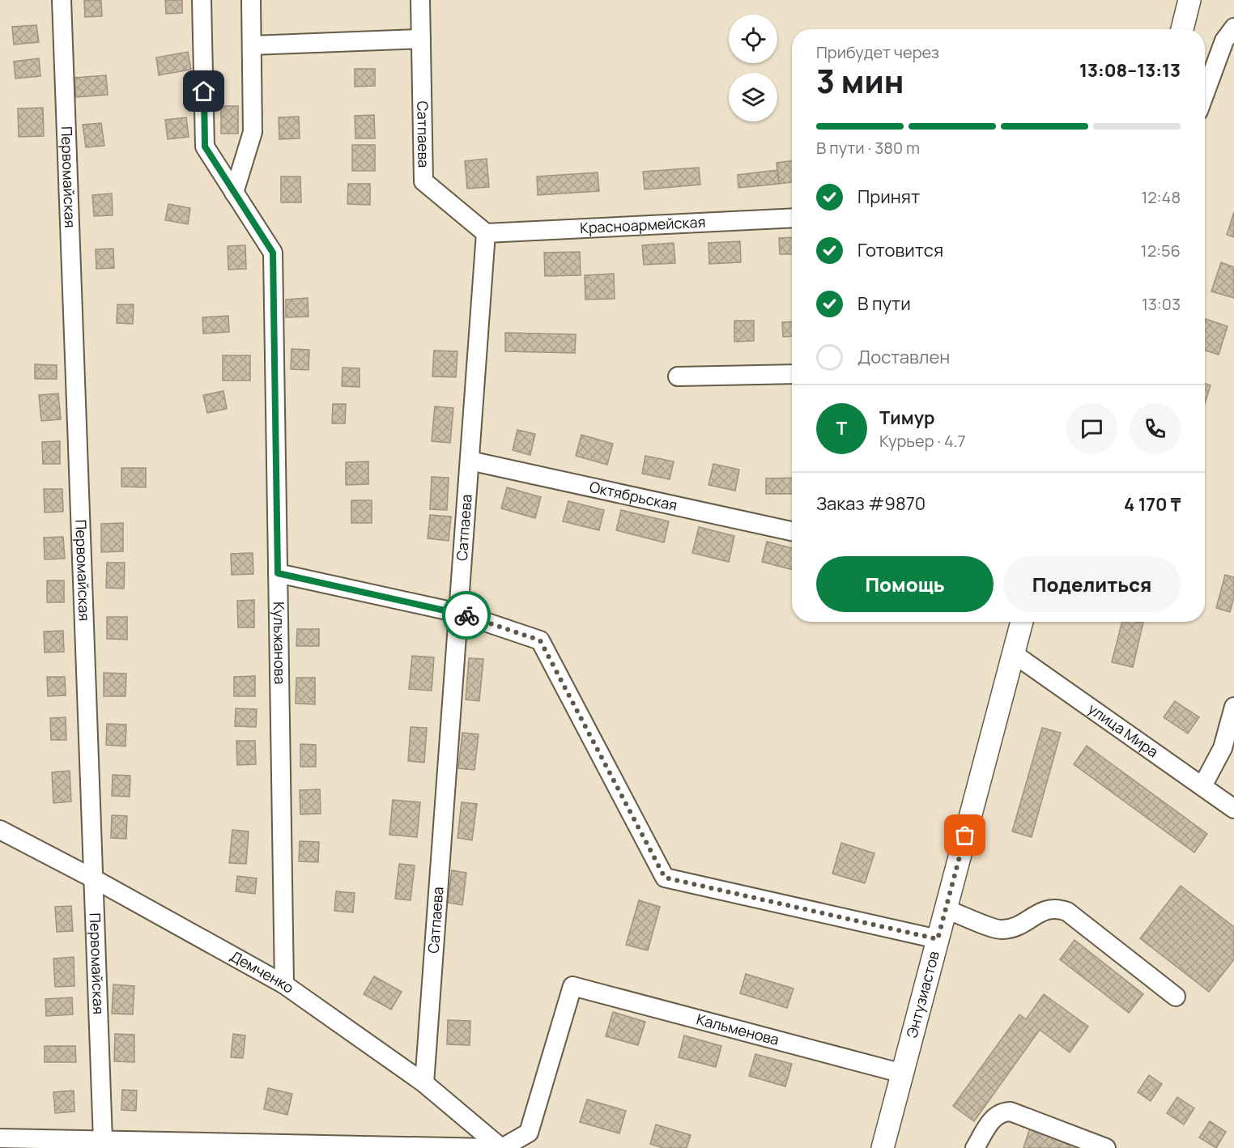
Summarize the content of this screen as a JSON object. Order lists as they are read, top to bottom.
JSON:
{
  "streets": {
    "main road": ["Энтузиастов"],
    "street": [
      "Сатпаева",
      "Первомайская",
      "Красноармейская",
      "Октябрьская",
      "Кульжанова",
      "улица Мира",
      "Демченко",
      "Кальменова"
    ]
  },
  "crossings": [
    ["Сатпаева", "Красноармейская"],
    ["Сатпаева", "Октябрьская"],
    ["Сатпаева", "Демченко"],
    ["Первомайская", "Демченко"],
    ["Кульжанова", "Демченко"],
    ["улица Мира", "Энтузиастов"],
    ["Демченко", "Кальменова"],
    ["Энтузиастов", "Кальменова"]
  ],
  "page": {
    "heading": ["3 мин", "Прибудет через", "13:08–13:13"],
    "panel": [
      "Тимур",
      "Курьер · 4.7",
      "Заказ #9870",
      "4 170 ₸"
    ],
    "bar": "В пути · 380 m",
    "list": [
      ["Принят", "12:48"],
      ["Готовится", "12:56"],
      ["В пути", "13:03"],
      "Доставлен"
    ],
    "round": "Т",
    "buttons": ["Помощь", "Поделиться"]
  }
}
